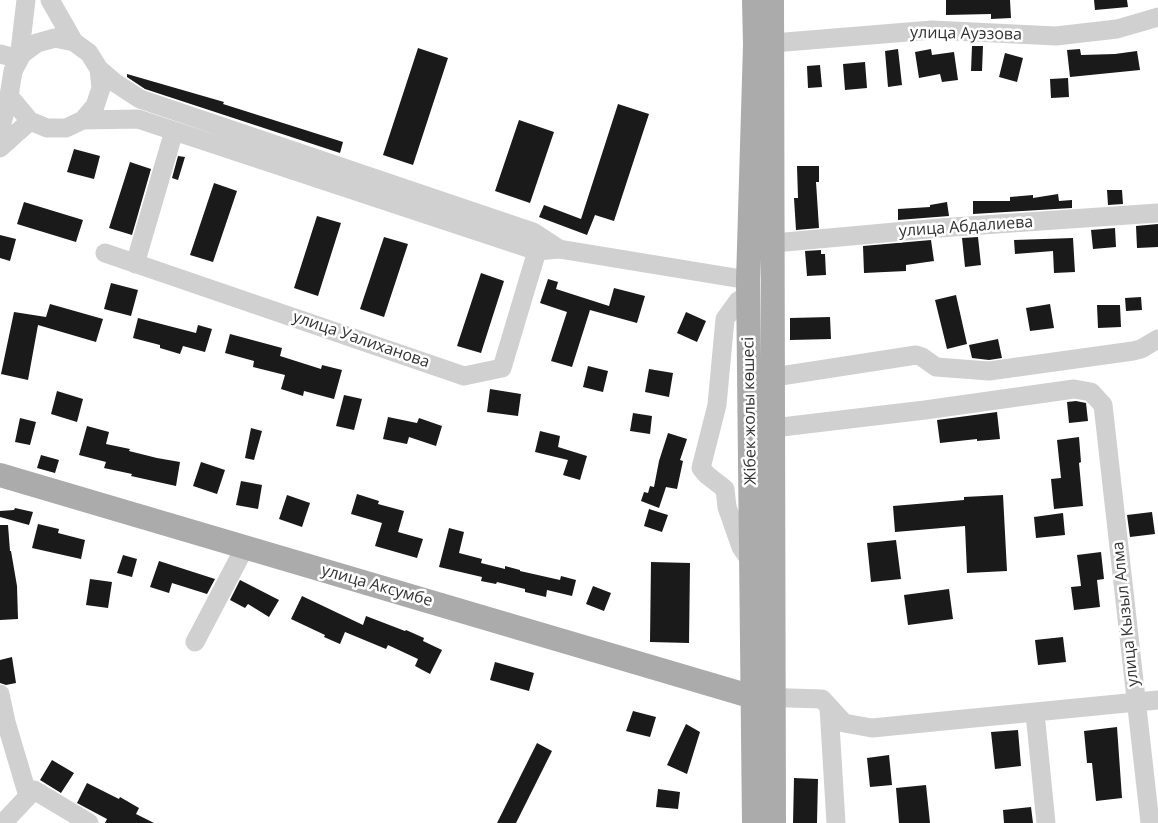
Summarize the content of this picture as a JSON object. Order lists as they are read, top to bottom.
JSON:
{
  "streets": {
    "main road": ["Жібек жолы көшесі", "улица Аксумбе"],
    "street": [
      "улица Ауэзова",
      "улица Абдалиева",
      "улица Уалиханова",
      "улица Кызыл Алма"
    ]
  },
  "crossings": [
    ["улица Ауэзова", "Жібек жолы көшесі"],
    ["улица Абдалиева", "Жібек жолы көшесі"],
    ["Жібек жолы көшесі", "улица Аксумбе"],
    ["Жібек жолы көшесі", "улица Кызыл Алма"]
  ]
}
